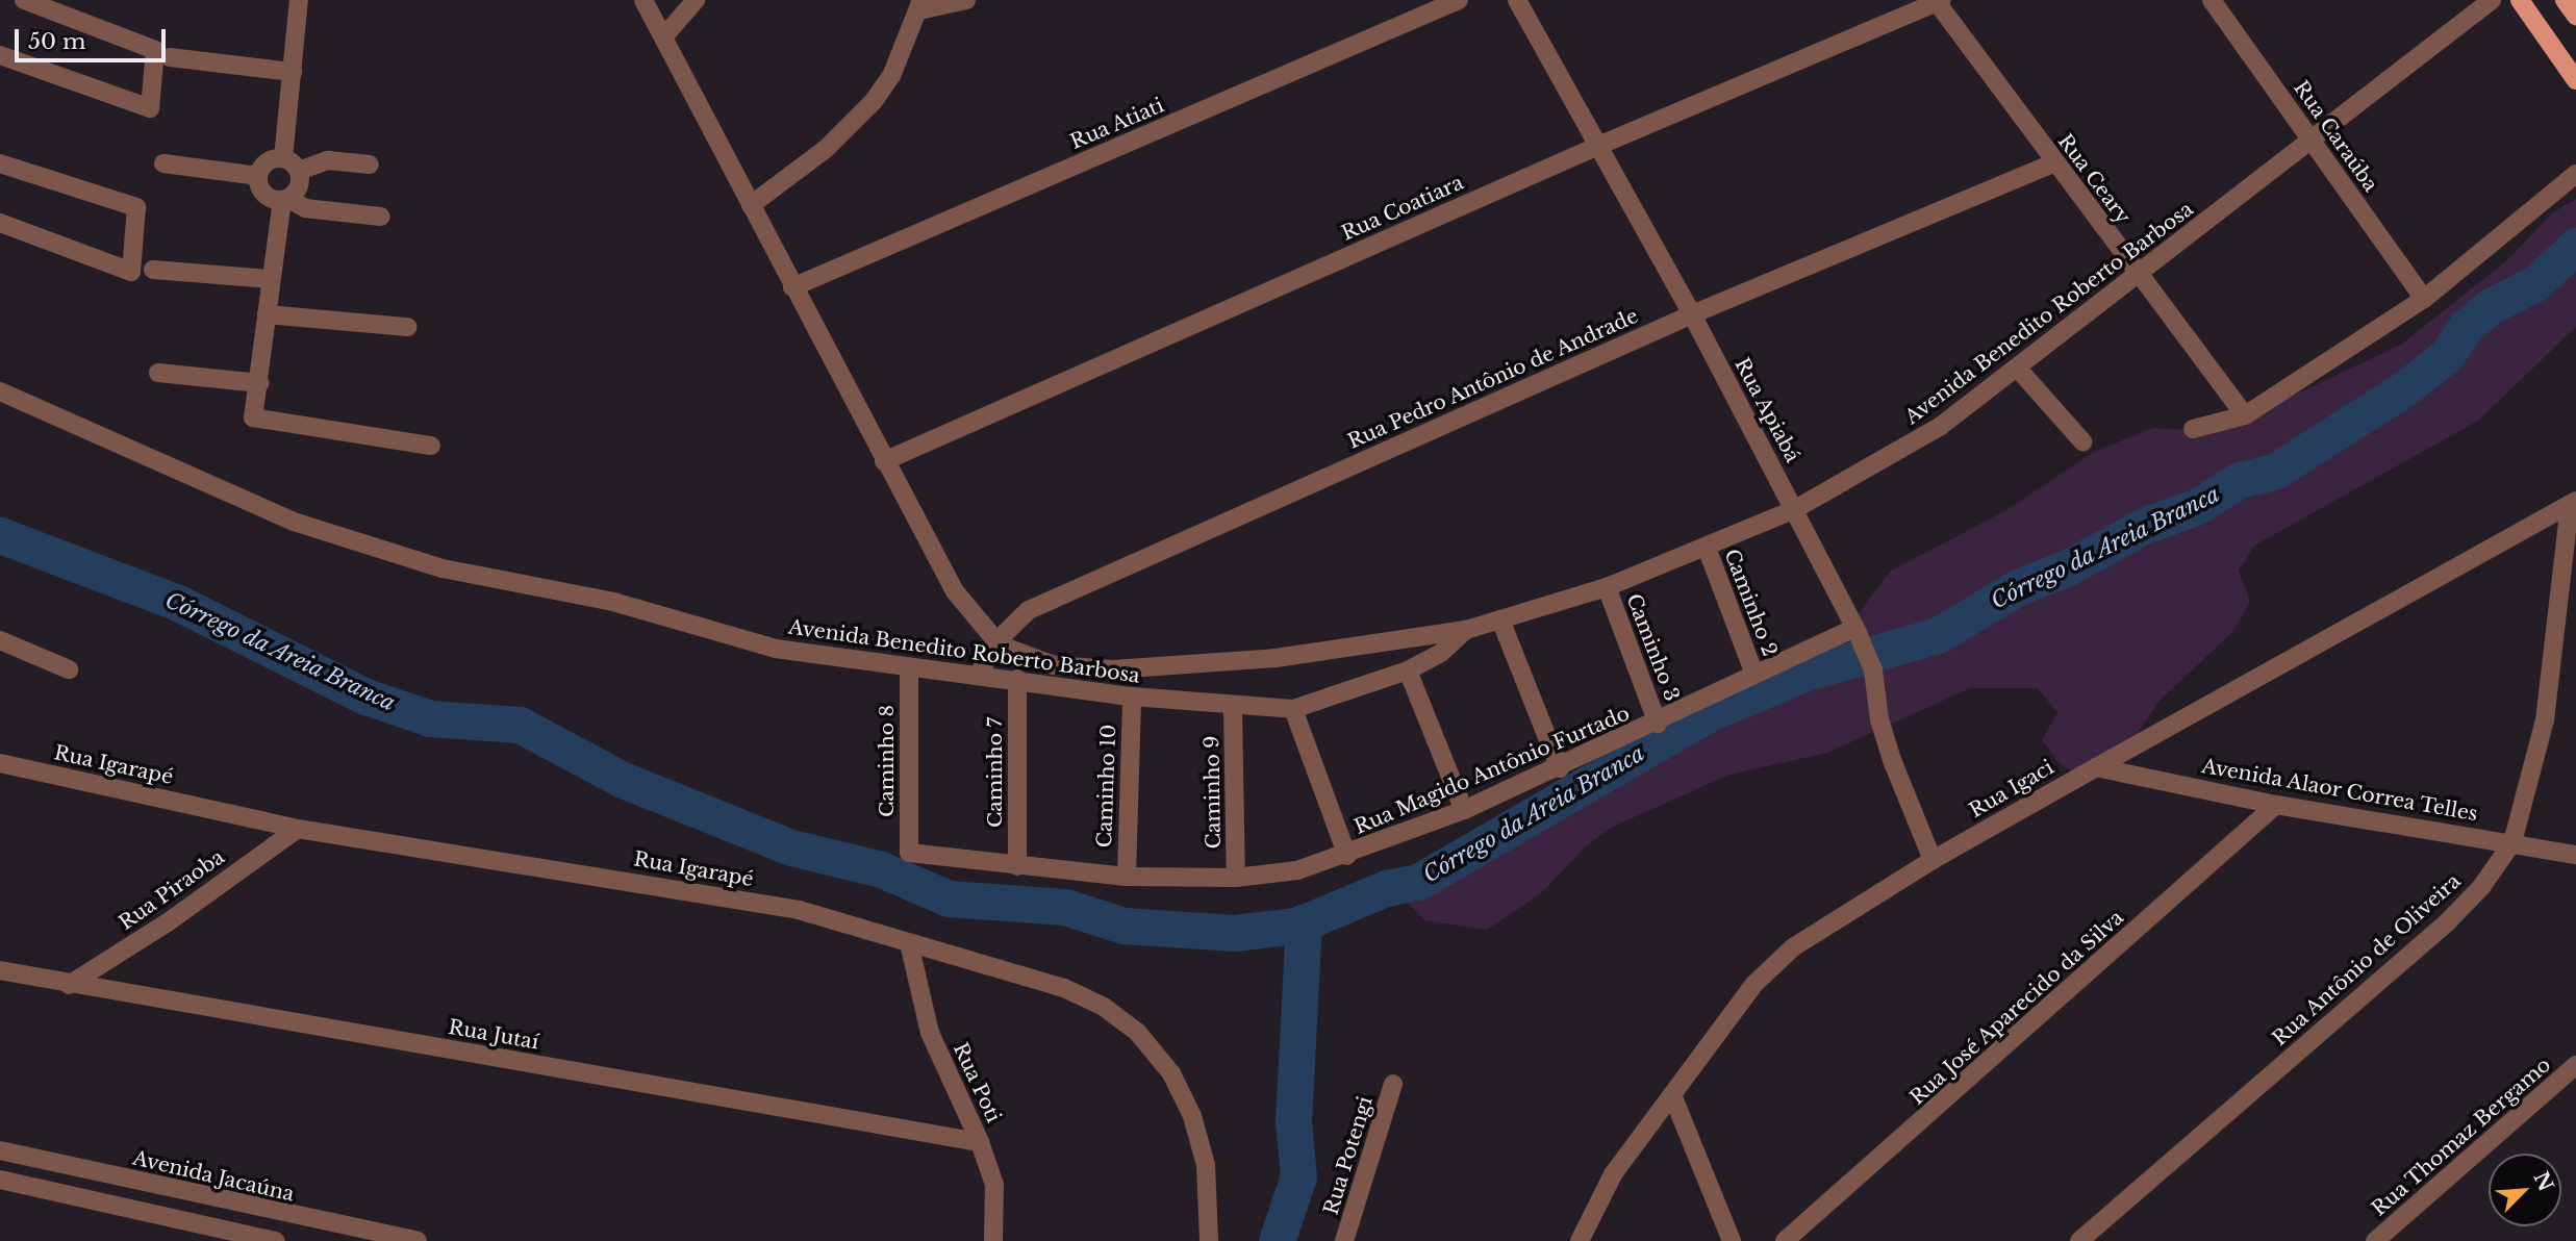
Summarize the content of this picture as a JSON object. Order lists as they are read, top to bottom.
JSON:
{
  "streets": {
    "street": [
      "Rua Atiati",
      "Rua Caraúba",
      "Rua Ceary",
      "Rua Coatiara",
      "Avenida Benedito Roberto Barbosa",
      "Rua Pedro Antônio de Andrade",
      "Rua Apiabá",
      "Caminho 2",
      "Caminho 3",
      "Caminho 8",
      "Rua Igarapé",
      "Rua Magido Antônio Furtado",
      "Caminho 7",
      "Caminho 10",
      "Rua Igaci",
      "Avenida Alaor Correa Telles",
      "Caminho 9",
      "Rua Piraoba",
      "Rua Antônio de Oliveira",
      "Rua José Aparecido da Silva",
      "Rua Jutaí",
      "Rua Poti",
      "Rua Thomaz Bergamo",
      "Rua Potengi",
      "Avenida Jacaúna"
    ]
  },
  "crossings": [
    ["Rua Atiati", "Avenida Benedito Roberto Barbosa"],
    ["Rua Caraúba", "Avenida Benedito Roberto Barbosa"],
    ["Rua Ceary", "Rua Coatiara"],
    ["Rua Ceary", "Avenida Benedito Roberto Barbosa"],
    ["Rua Ceary", "Rua Pedro Antônio de Andrade"],
    ["Rua Coatiara", "Avenida Benedito Roberto Barbosa"],
    ["Rua Coatiara", "Rua Apiabá"],
    ["Avenida Benedito Roberto Barbosa", "Rua Pedro Antônio de Andrade"],
    ["Avenida Benedito Roberto Barbosa", "Rua Apiabá"],
    ["Avenida Benedito Roberto Barbosa", "Caminho 2"],
    ["Avenida Benedito Roberto Barbosa", "Caminho 3"],
    ["Avenida Benedito Roberto Barbosa", "Caminho 8"],
    ["Avenida Benedito Roberto Barbosa", "Caminho 7"],
    ["Avenida Benedito Roberto Barbosa", "Caminho 10"],
    ["Avenida Benedito Roberto Barbosa", "Caminho 9"],
    ["Rua Pedro Antônio de Andrade", "Rua Apiabá"],
    ["Rua Apiabá", "Rua Magido Antônio Furtado"],
    ["Rua Apiabá", "Rua Igaci"],
    ["Caminho 2", "Rua Magido Antônio Furtado"],
    ["Caminho 3", "Rua Magido Antônio Furtado"],
    ["Caminho 8", "Rua Magido Antônio Furtado"],
    ["Rua Igarapé", "Rua Piraoba"],
    ["Rua Igarapé", "Rua Poti"],
    ["Rua Magido Antônio Furtado", "Caminho 7"],
    ["Rua Magido Antônio Furtado", "Caminho 10"],
    ["Rua Magido Antônio Furtado", "Caminho 9"],
    ["Rua Igaci", "Avenida Alaor Correa Telles"],
    ["Rua Igaci", "Rua Antônio de Oliveira"],
    ["Avenida Alaor Correa Telles", "Rua Antônio de Oliveira"],
    ["Avenida Alaor Correa Telles", "Rua José Aparecido da Silva"],
    ["Rua Piraoba", "Rua Jutaí"],
    ["Rua Jutaí", "Rua Poti"]
  ],
  "water": ["Córrego da Areia Branca"],
  "scale_bar": "50 m",
  "north": "top right"
}
